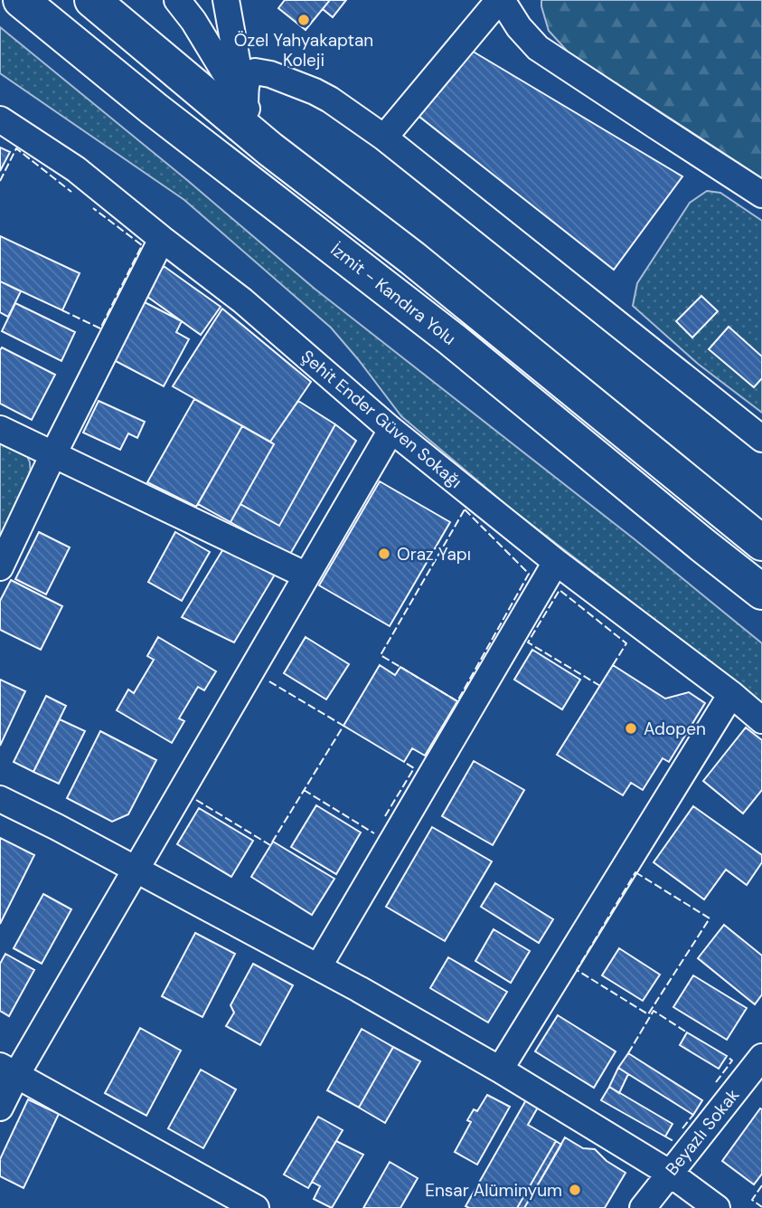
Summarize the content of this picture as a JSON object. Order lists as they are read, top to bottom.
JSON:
{
  "streets": {
    "highway": ["İzmit - Kandıra Yolu"],
    "street": ["Şehit Ender Güven Sokağı", "Beyazlı Sokak"]
  },
  "places": [
    "Özel Yahyakaptan Koleji",
    "Oraz Yapı",
    "Adopen",
    "Ensar Alüminyum"
  ]
}
